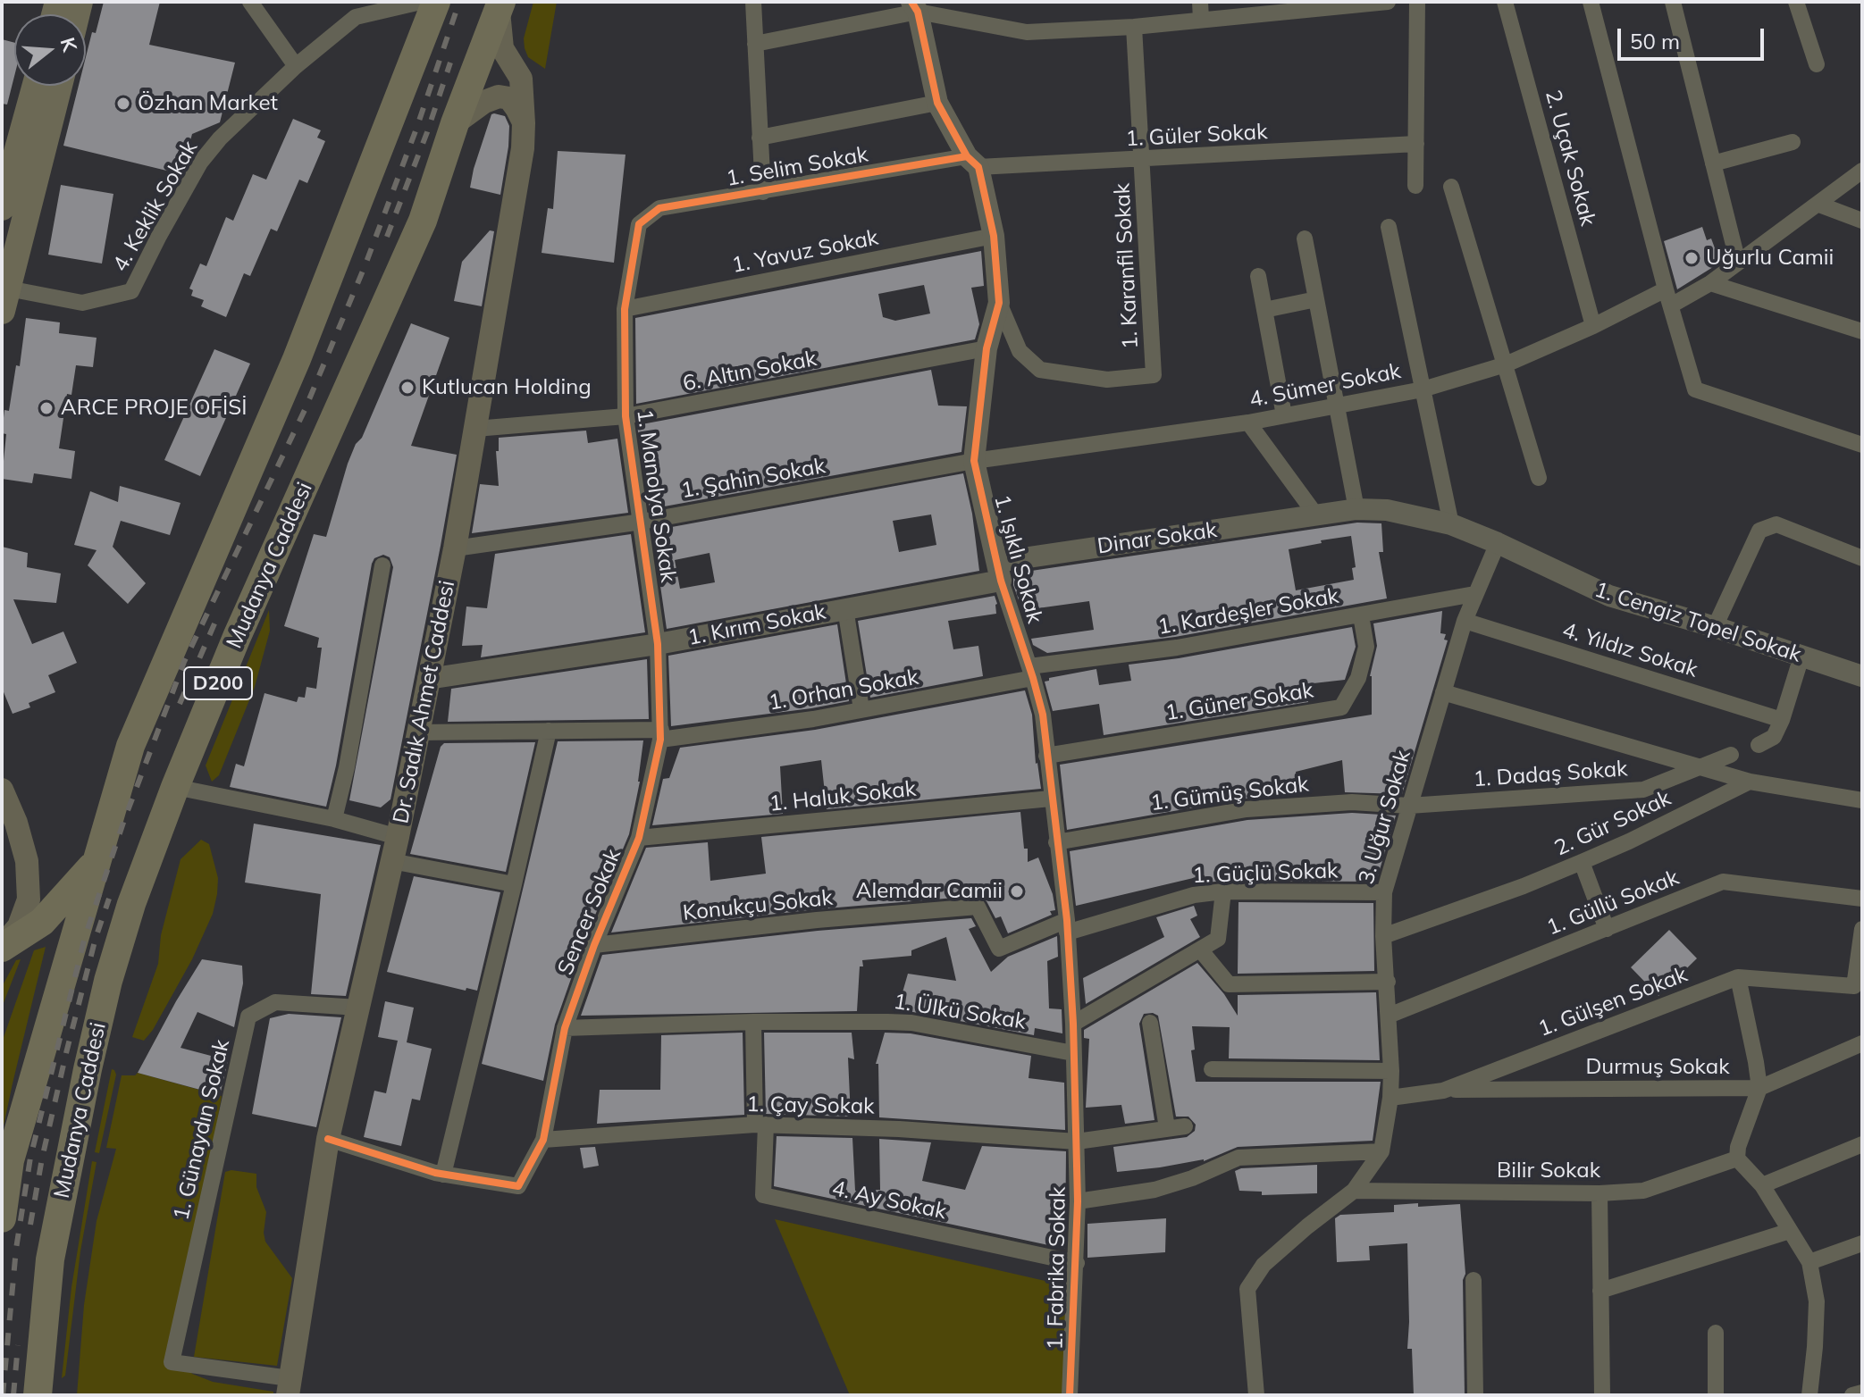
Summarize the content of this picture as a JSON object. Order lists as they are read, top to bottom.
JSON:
{
  "streets": {
    "highway": ["Mudanya Caddesi", "D200"],
    "main road": ["Dr. Sadık Ahmet Caddesi"],
    "street": [
      "1. Güler Sokak",
      "2. Uçak Sokak",
      "1. Selim Sokak",
      "4. Keklik Sokak",
      "1. Yavuz Sokak",
      "1. Karanfil Sokak",
      "6. Altın Sokak",
      "4. Sümer Sokak",
      "1. Şahin Sokak",
      "1. Manolya Sokak",
      "Dinar Sokak",
      "1. Işıklı Sokak",
      "1. Kardeşler Sokak",
      "1. Cengiz Topel Sokak",
      "1. Kırım Sokak",
      "4. Yıldız Sokak",
      "1. Orhan Sokak",
      "1. Güner Sokak",
      "1. Dadaş Sokak",
      "1. Gümüş Sokak",
      "1. Haluk Sokak",
      "3. Uğur Sokak",
      "2. Gür Sokak",
      "1. Güçlü Sokak",
      "1. Güllü Sokak",
      "Konukçu Sokak",
      "Sencer Sokak",
      "1. Gülşen Sokak",
      "1. Ülkü Sokak",
      "Durmuş Sokak",
      "1. Çay Sokak",
      "1. Günaydın Sokak",
      "Bilir Sokak",
      "4. Ay Sokak",
      "1. Fabrika Sokak"
    ]
  },
  "crossings": [
    ["1. Güler Sokak", "1. Selim Sokak"],
    ["1. Güler Sokak", "1. Karanfil Sokak"],
    ["1. Güler Sokak", "1. Işıklı Sokak"],
    ["2. Uçak Sokak", "4. Sümer Sokak"],
    ["1. Selim Sokak", "1. Manolya Sokak"],
    ["1. Selim Sokak", "1. Işıklı Sokak"],
    ["1. Yavuz Sokak", "1. Manolya Sokak"],
    ["1. Yavuz Sokak", "1. Işıklı Sokak"],
    ["1. Karanfil Sokak", "1. Işıklı Sokak"],
    ["6. Altın Sokak", "1. Manolya Sokak"],
    ["6. Altın Sokak", "1. Işıklı Sokak"],
    ["6. Altın Sokak", "Dr. Sadık Ahmet Caddesi"],
    ["4. Sümer Sokak", "1. Şahin Sokak"],
    ["4. Sümer Sokak", "1. Işıklı Sokak"],
    ["1. Şahin Sokak", "1. Manolya Sokak"],
    ["1. Şahin Sokak", "1. Işıklı Sokak"],
    ["1. Şahin Sokak", "Dr. Sadık Ahmet Caddesi"],
    ["1. Manolya Sokak", "1. Kırım Sokak"],
    ["1. Manolya Sokak", "Sencer Sokak"],
    ["Dinar Sokak", "1. Işıklı Sokak"],
    ["Dinar Sokak", "1. Cengiz Topel Sokak"],
    ["Dinar Sokak", "1. Kırım Sokak"],
    ["Dinar Sokak", "3. Uğur Sokak"],
    ["1. Işıklı Sokak", "1. Kardeşler Sokak"],
    ["1. Işıklı Sokak", "1. Kırım Sokak"],
    ["1. Işıklı Sokak", "1. Orhan Sokak"],
    ["1. Işıklı Sokak", "1. Güner Sokak"],
    ["1. Işıklı Sokak", "1. Gümüş Sokak"],
    ["1. Işıklı Sokak", "1. Haluk Sokak"],
    ["1. Işıklı Sokak", "1. Güçlü Sokak"],
    ["1. Işıklı Sokak", "Konukçu Sokak"],
    ["1. Işıklı Sokak", "1. Ülkü Sokak"],
    ["1. Işıklı Sokak", "1. Çay Sokak"],
    ["1. Işıklı Sokak", "1. Fabrika Sokak"],
    ["Mudanya Caddesi", "Dr. Sadık Ahmet Caddesi"],
    ["1. Kardeşler Sokak", "1. Orhan Sokak"],
    ["1. Kardeşler Sokak", "1. Güner Sokak"],
    ["1. Kardeşler Sokak", "3. Uğur Sokak"],
    ["1. Cengiz Topel Sokak", "3. Uğur Sokak"],
    ["1. Kırım Sokak", "Dr. Sadık Ahmet Caddesi"],
    ["1. Kırım Sokak", "Sencer Sokak"],
    ["4. Yıldız Sokak", "3. Uğur Sokak"],
    ["1. Orhan Sokak", "Dr. Sadık Ahmet Caddesi"],
    ["1. Orhan Sokak", "Sencer Sokak"],
    ["Dr. Sadık Ahmet Caddesi", "1. Günaydın Sokak"],
    ["1. Dadaş Sokak", "1. Gümüş Sokak"],
    ["1. Dadaş Sokak", "3. Uğur Sokak"],
    ["1. Gümüş Sokak", "3. Uğur Sokak"],
    ["1. Haluk Sokak", "Sencer Sokak"],
    ["3. Uğur Sokak", "2. Gür Sokak"],
    ["3. Uğur Sokak", "1. Güçlü Sokak"],
    ["3. Uğur Sokak", "1. Güllü Sokak"],
    ["3. Uğur Sokak", "1. Gülşen Sokak"],
    ["3. Uğur Sokak", "Bilir Sokak"],
    ["1. Güçlü Sokak", "Konukçu Sokak"],
    ["Konukçu Sokak", "Sencer Sokak"],
    ["Sencer Sokak", "1. Ülkü Sokak"],
    ["Sencer Sokak", "1. Çay Sokak"],
    ["1. Gülşen Sokak", "Durmuş Sokak"],
    ["1. Çay Sokak", "4. Ay Sokak"],
    ["1. Çay Sokak", "1. Fabrika Sokak"],
    ["4. Ay Sokak", "1. Fabrika Sokak"]
  ],
  "places": [
    "Özhan Market",
    "Uğurlu Camii",
    "Kutlucan Holding",
    "ARCE PROJE OFİSİ",
    "Alemdar Camii"
  ],
  "scale_bar": "50 m",
  "north": "right"
}
